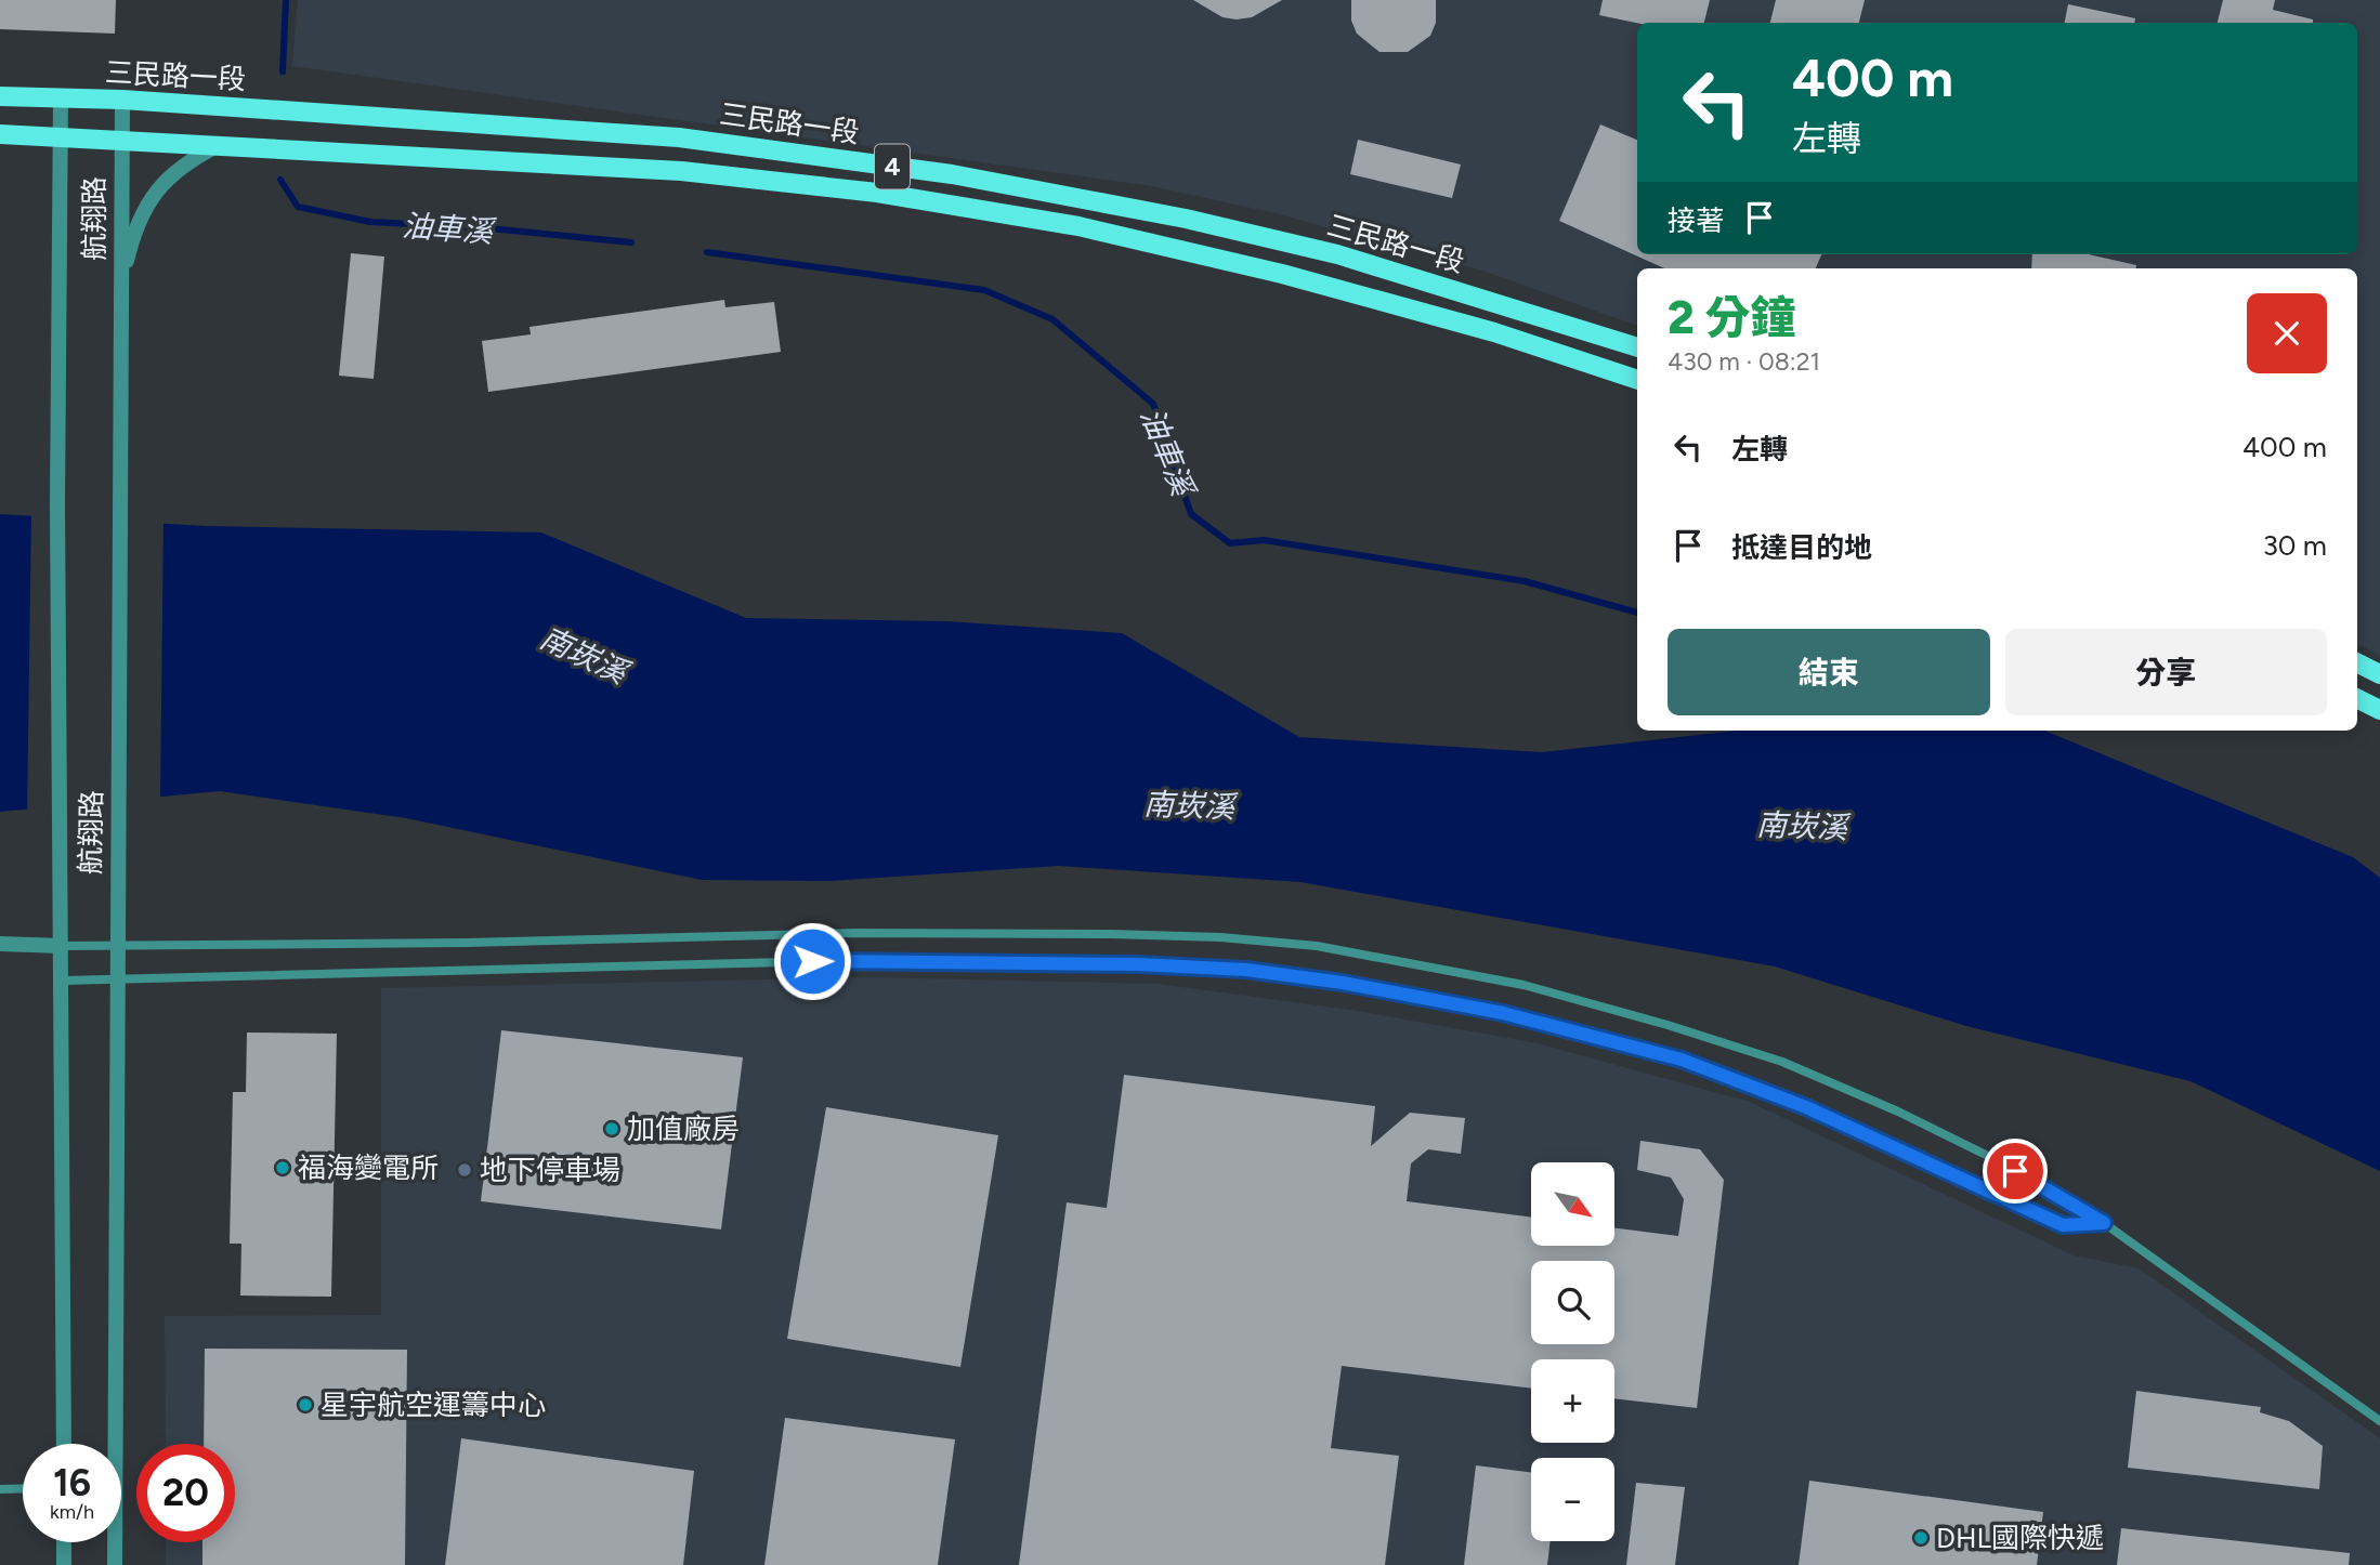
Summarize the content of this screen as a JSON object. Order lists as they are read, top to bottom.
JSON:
{
  "streets": {
    "main road": ["三民路一段", "4"],
    "street": ["航翔路"]
  },
  "crossings": [
    ["三民路一段", "航翔路"]
  ],
  "water": ["油車溪", "南崁溪"],
  "places": [
    "加值廠房",
    "福海變電所",
    "地下停車場",
    "星宇航空運籌中心",
    "DHL國際快遞"
  ],
  "north": "bottom right",
  "page": {
    "turn": ["400 m", "左轉"],
    "then": "接著",
    "heading": ["2 分鐘", "430 m · 08:21"],
    "list": [
      {
        "name": "左轉",
        "value": "400 m"
      },
      {
        "name": "抵達目的地",
        "value": "30 m"
      }
    ],
    "buttons": ["結束", "分享"],
    "map_buttons": ["+", "−"],
    "speed": "16 km/h",
    "limit": "20"
  }
}
